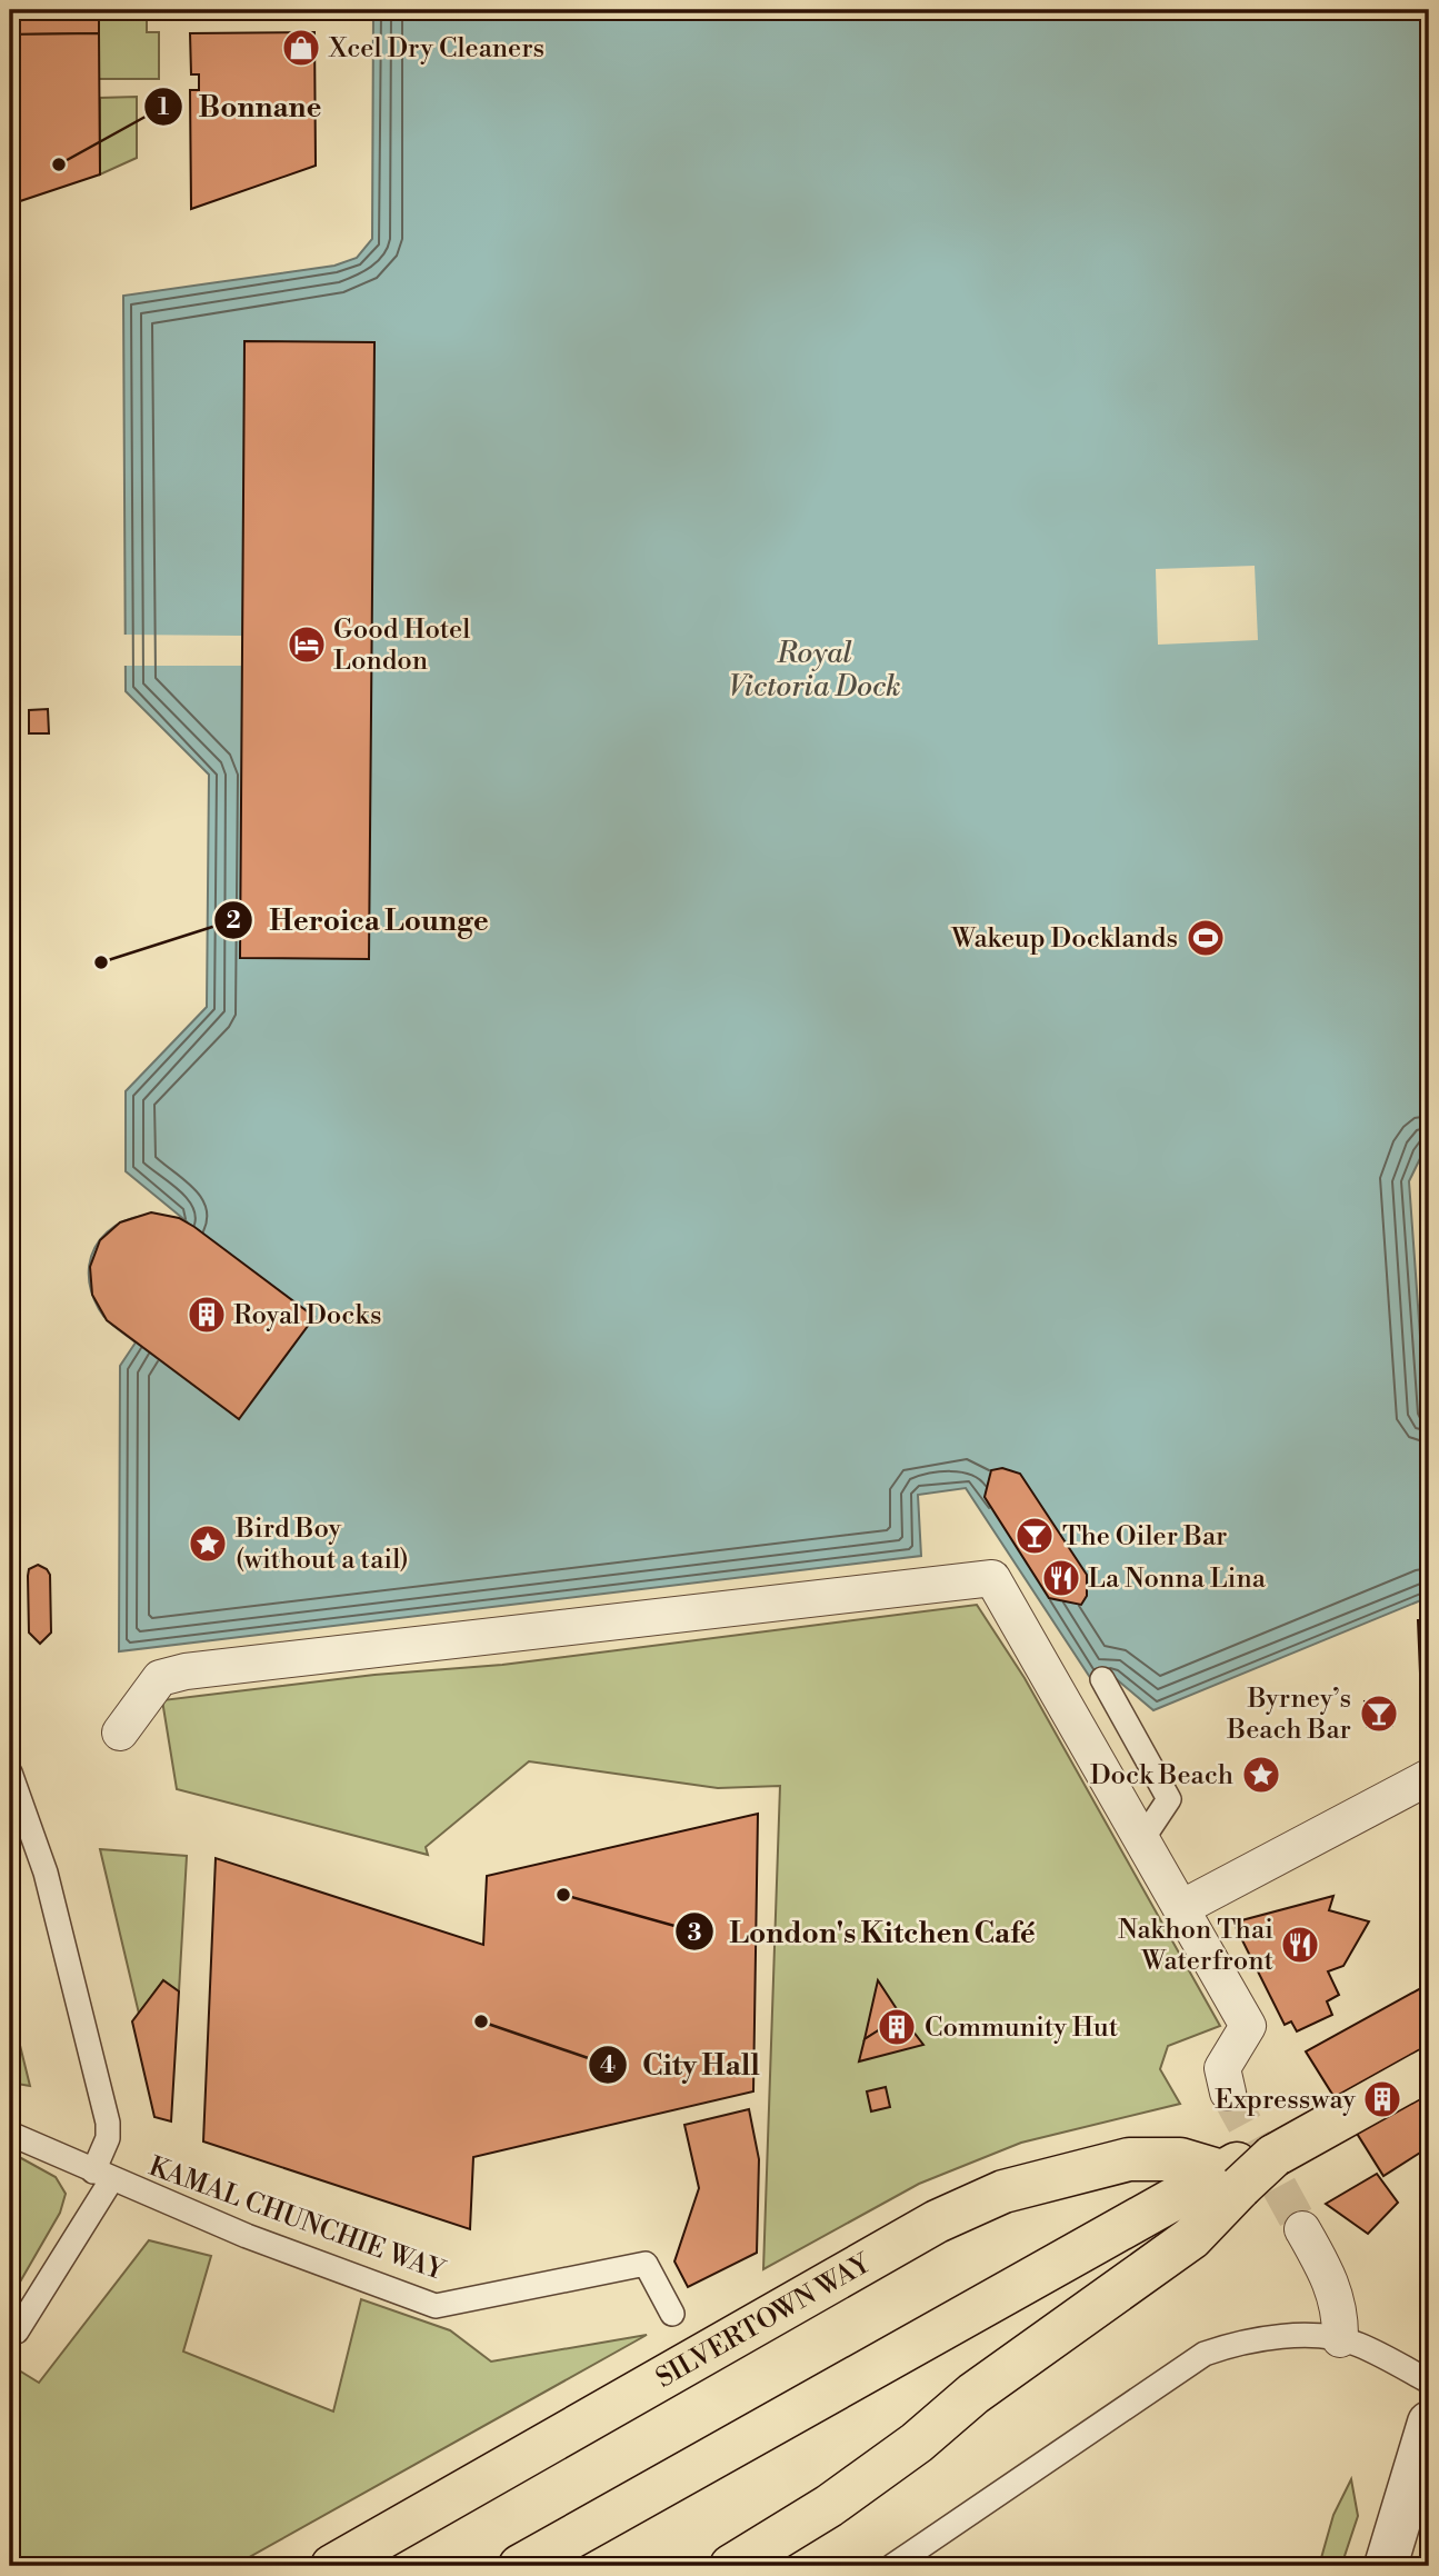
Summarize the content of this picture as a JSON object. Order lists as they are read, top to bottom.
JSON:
{
  "streets": {
    "main road": ["SILVERTOWN WAY"],
    "lane": ["KAMAL CHUNCHIE WAY"]
  },
  "water": ["Royal Victoria Dock"],
  "places": {
    "shop": ["Xcel Dry Cleaners"],
    "other": [
      "Bonnane",
      "Heroica Lounge",
      "London's Kitchen Café",
      "City Hall"
    ],
    "hotel": ["Good Hotel London"],
    "sports": ["Wakeup Docklands"],
    "building": ["Royal Docks", "Community Hut", "Expressway"],
    "bar": ["The Oiler Bar", "Byrney’s Beach Bar"],
    "place": ["Bird Boy (without a tail)", "Dock Beach"],
    "restaurant": ["La Nonna Lina", "Nakhon Thai Waterfront"]
  }
}
